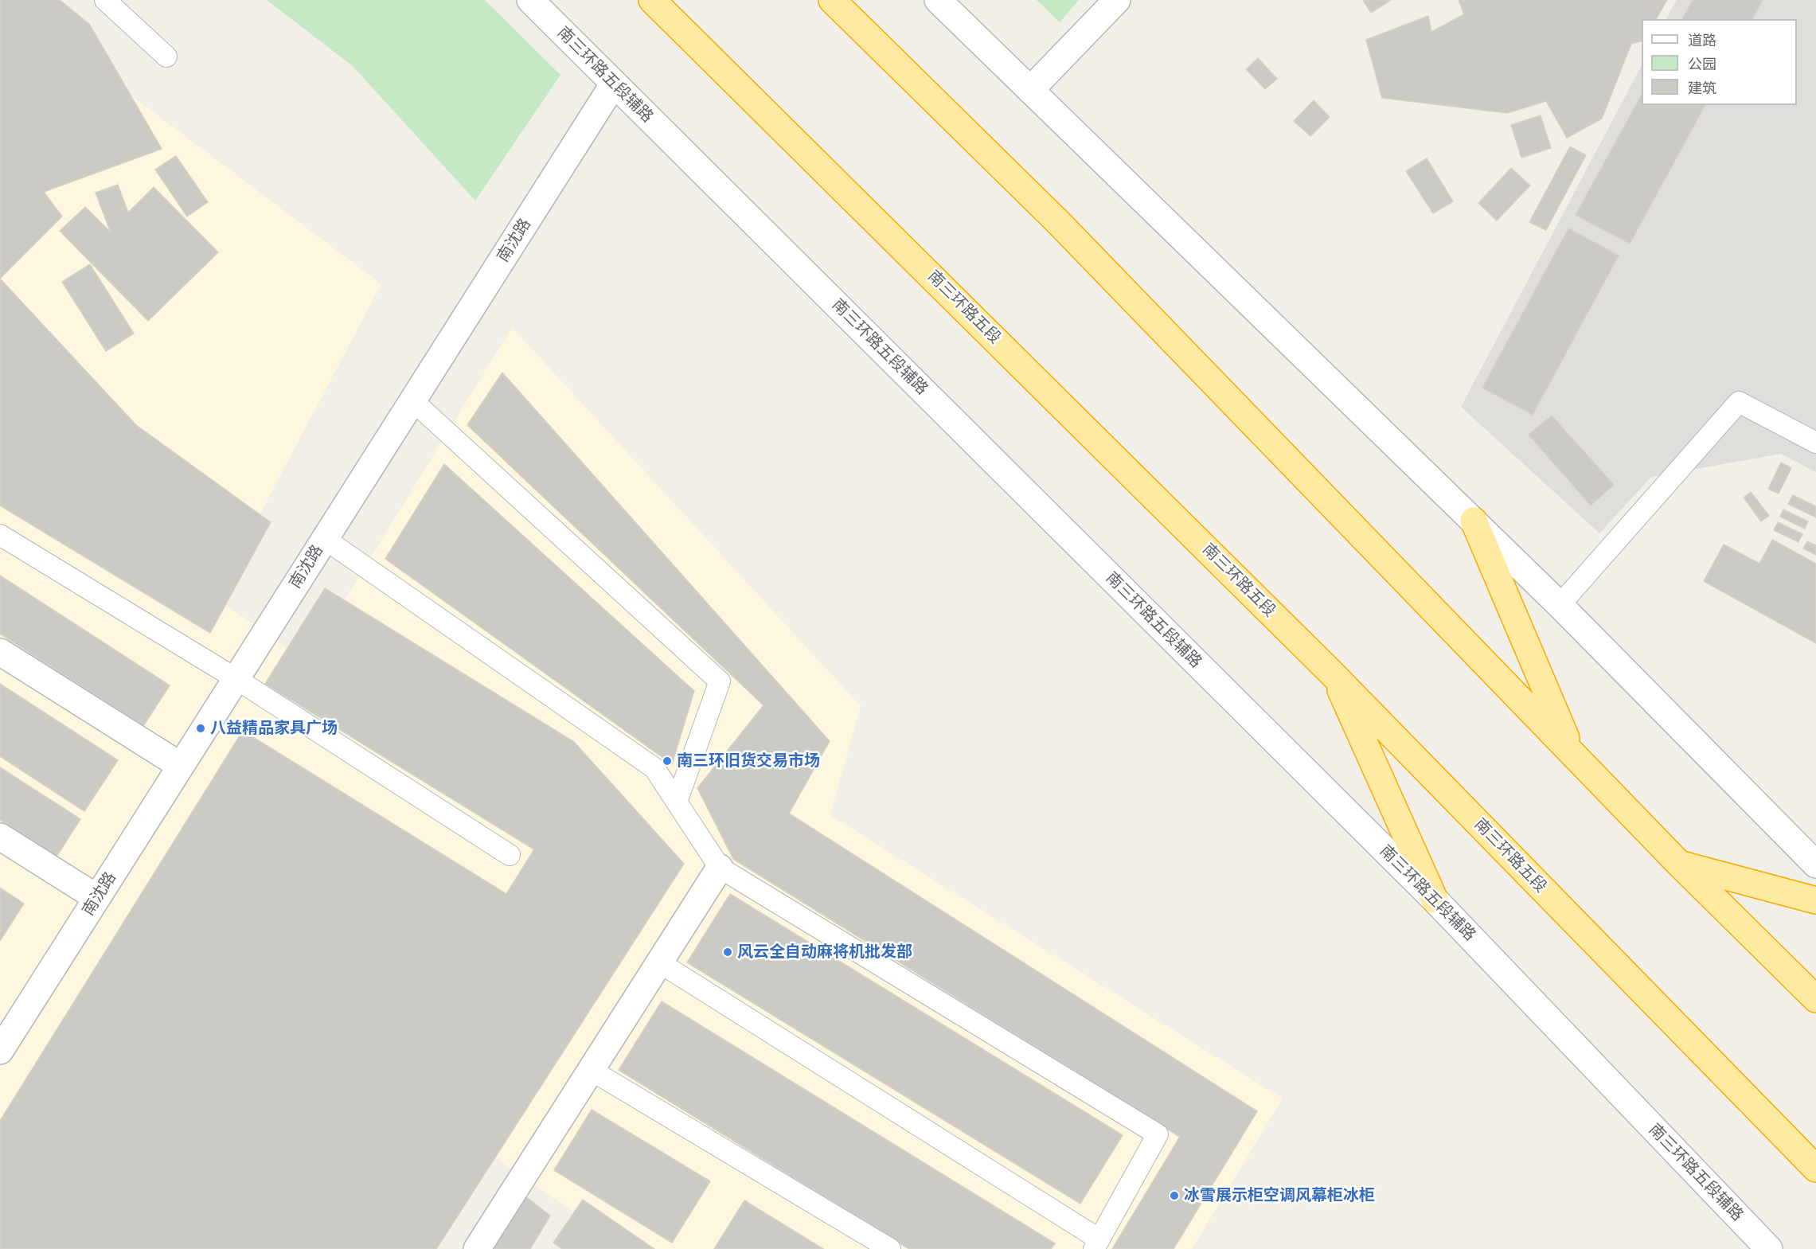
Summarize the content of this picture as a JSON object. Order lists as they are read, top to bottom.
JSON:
{
  "streets": {
    "highway": ["南三环路五段"],
    "main road": ["南三环路五段辅路", "南沈路"]
  },
  "crossings": [
    ["南三环路五段辅路", "南沈路"]
  ],
  "places": [
    "八益精品家具广场",
    "南三环旧货交易市场",
    "风云全自动麻将机批发部",
    "冰雪展示柜空调风幕柜冰柜"
  ],
  "legend": ["道路", "公园", "建筑"]
}
